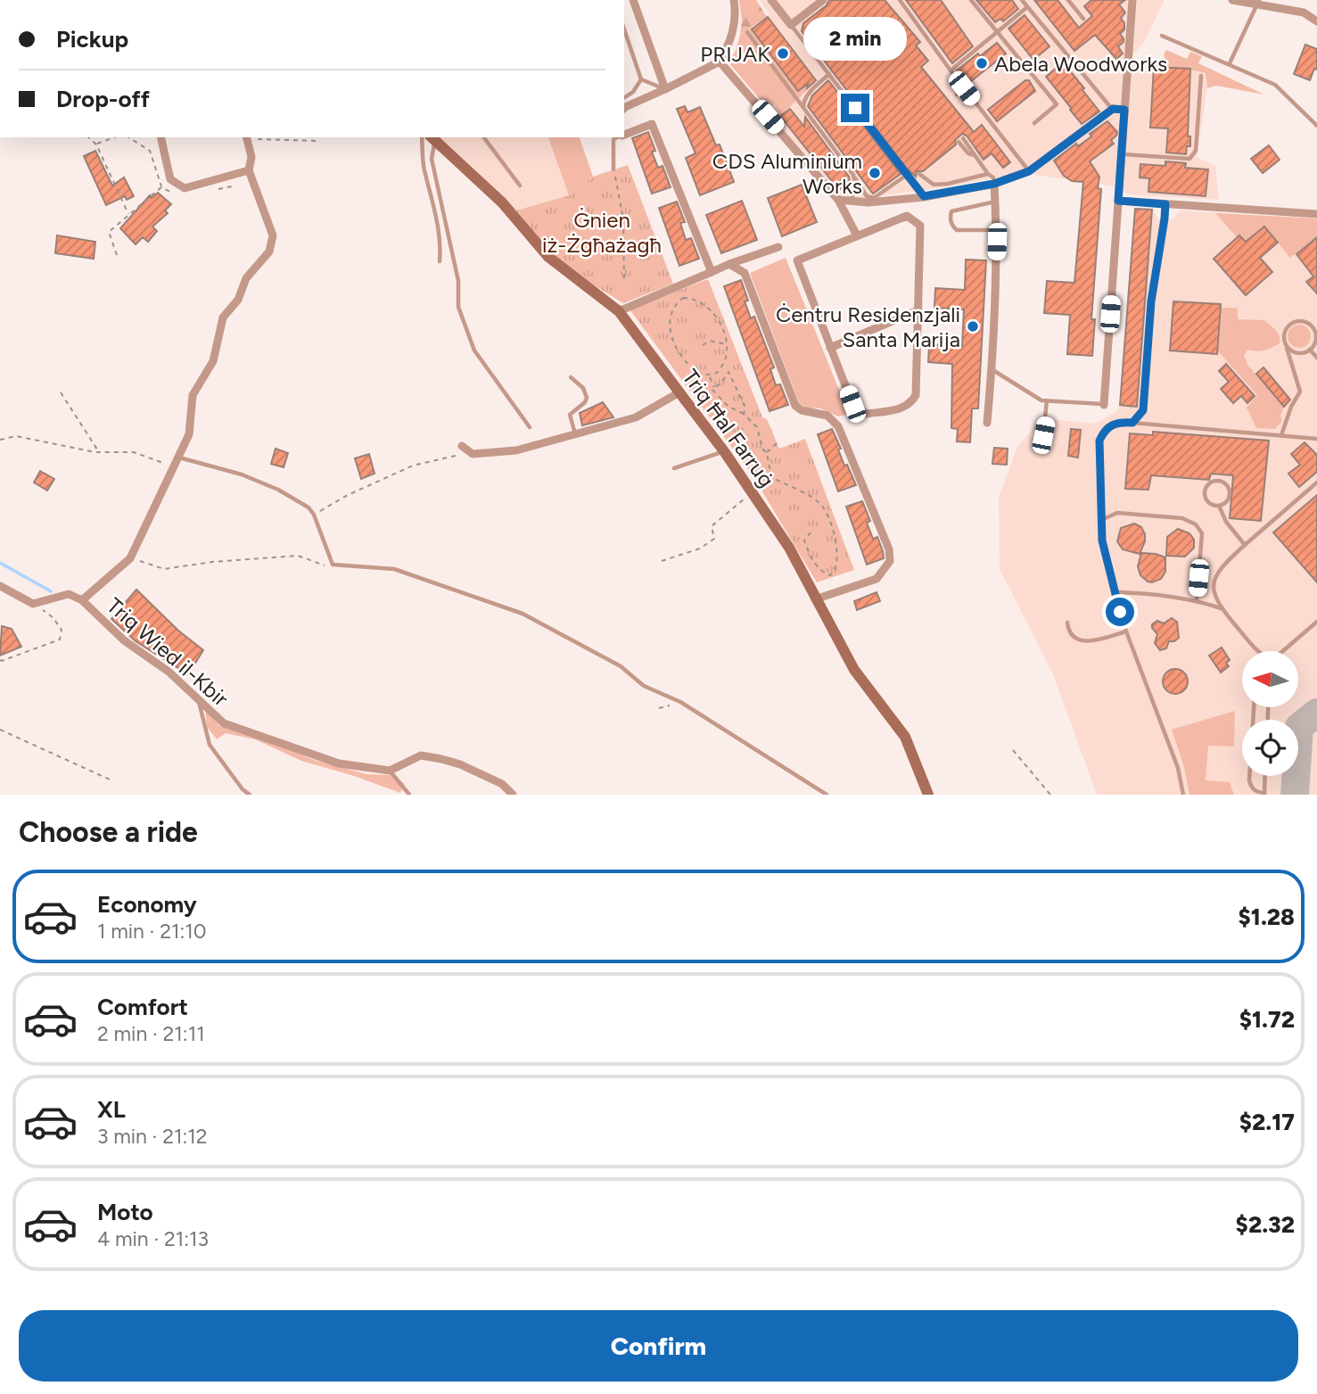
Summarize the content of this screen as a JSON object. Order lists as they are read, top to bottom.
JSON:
{
  "streets": {
    "main road": ["Triq Ħal Farruġ"],
    "street": ["Triq Wied il-Kbir"]
  },
  "parks": ["Ġnien iż-Żgħażagħ"],
  "places": [
    "PRIJAK",
    "Abela Woodworks",
    "CDS Aluminium Works",
    "Ċentru Residenzjali Santa Marija"
  ],
  "north": "left",
  "page": {
    "banner": ["Pickup", "Drop-off"],
    "bubble": "2 min",
    "heading": "Choose a ride",
    "list": [
      {
        "name": "Economy",
        "note": "1 min · 21:10",
        "value": "$1.28"
      },
      {
        "name": "Comfort",
        "note": "2 min · 21:11",
        "value": "$1.72"
      },
      {
        "name": "XL",
        "note": "3 min · 21:12",
        "value": "$2.17"
      },
      {
        "name": "Moto",
        "note": "4 min · 21:13",
        "value": "$2.32"
      }
    ],
    "buttons": "Confirm"
  }
}
